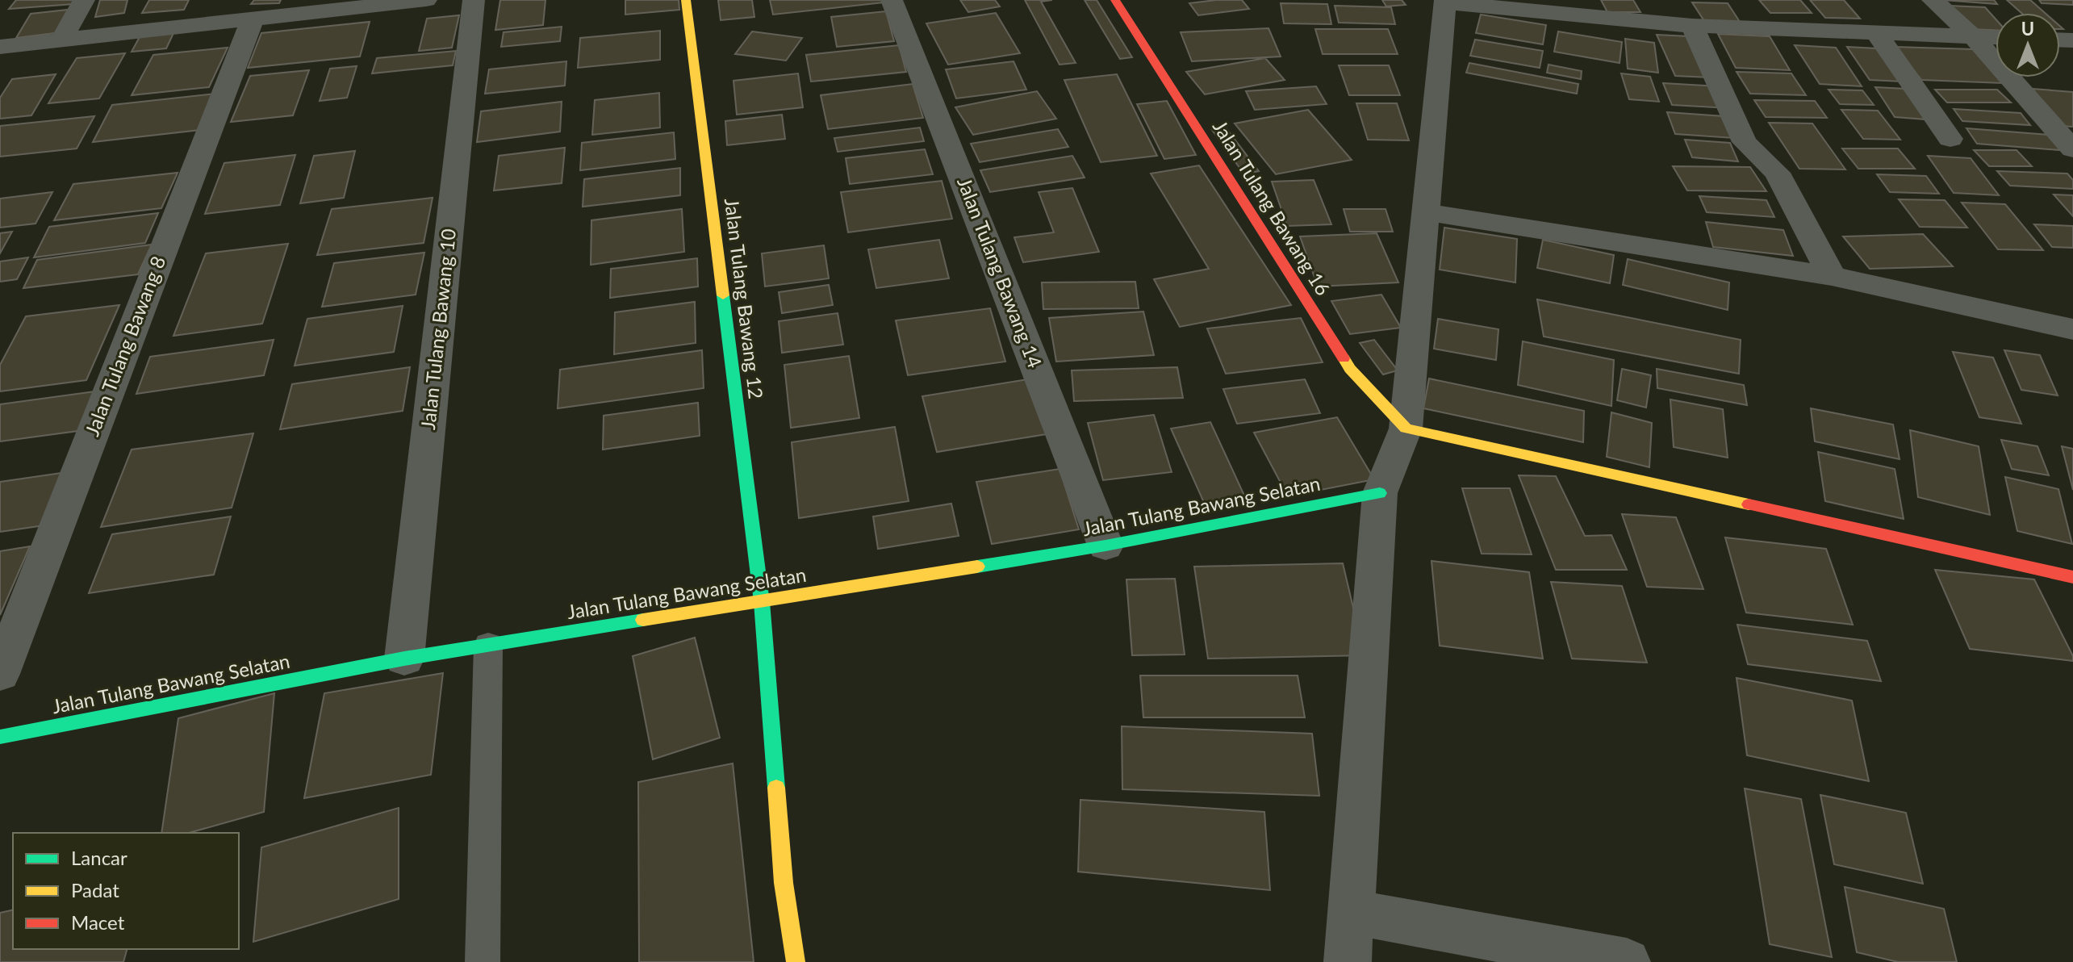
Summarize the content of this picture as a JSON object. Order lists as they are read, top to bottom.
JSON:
{
  "streets": {
    "street": [
      "Jalan Tulang Bawang 16",
      "Jalan Tulang Bawang 14",
      "Jalan Tulang Bawang 12",
      "Jalan Tulang Bawang 10",
      "Jalan Tulang Bawang 8",
      "Jalan Tulang Bawang Selatan"
    ]
  },
  "crossings": [
    ["Jalan Tulang Bawang 14", "Jalan Tulang Bawang Selatan"],
    ["Jalan Tulang Bawang 12", "Jalan Tulang Bawang Selatan"],
    ["Jalan Tulang Bawang 10", "Jalan Tulang Bawang Selatan"]
  ],
  "legend": ["Lancar", "Padat", "Macet"],
  "north": "top"
}
